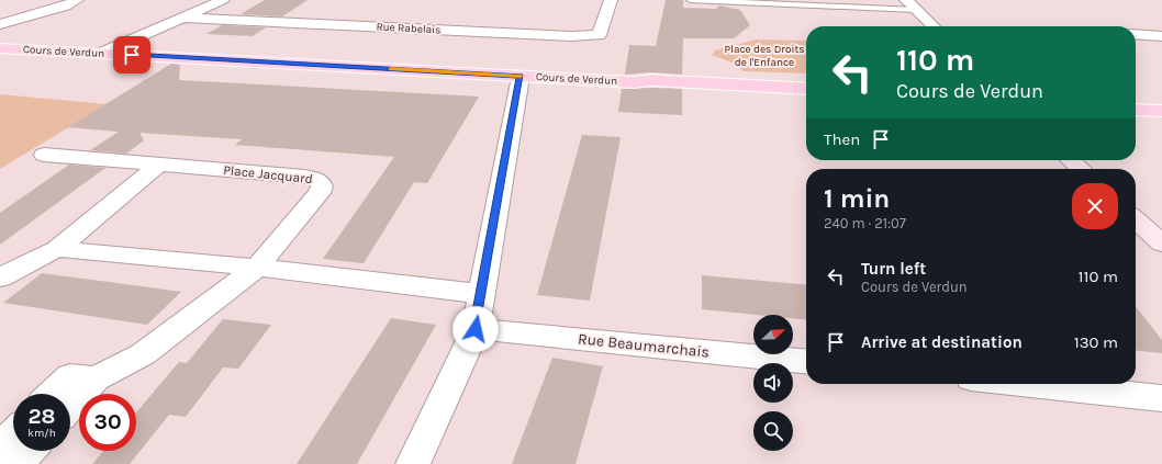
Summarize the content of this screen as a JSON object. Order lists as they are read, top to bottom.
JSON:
{
  "streets": {
    "main road": ["Cours de Verdun"],
    "street": ["Rue Rabelais", "Place Jacquard", "Rue Beaumarchais"]
  },
  "parks": ["Place des Droits de l'Enfance"],
  "north": "top right",
  "page": {
    "turn": ["110 m", "Cours de Verdun"],
    "then": "Then",
    "heading": ["1 min", "240 m · 21:07"],
    "list": [
      {
        "name": "Turn left",
        "note": "Cours de Verdun",
        "value": "110 m"
      },
      {
        "name": "Arrive at destination",
        "value": "130 m"
      }
    ],
    "speed": "28 km/h",
    "limit": "30"
  }
}
